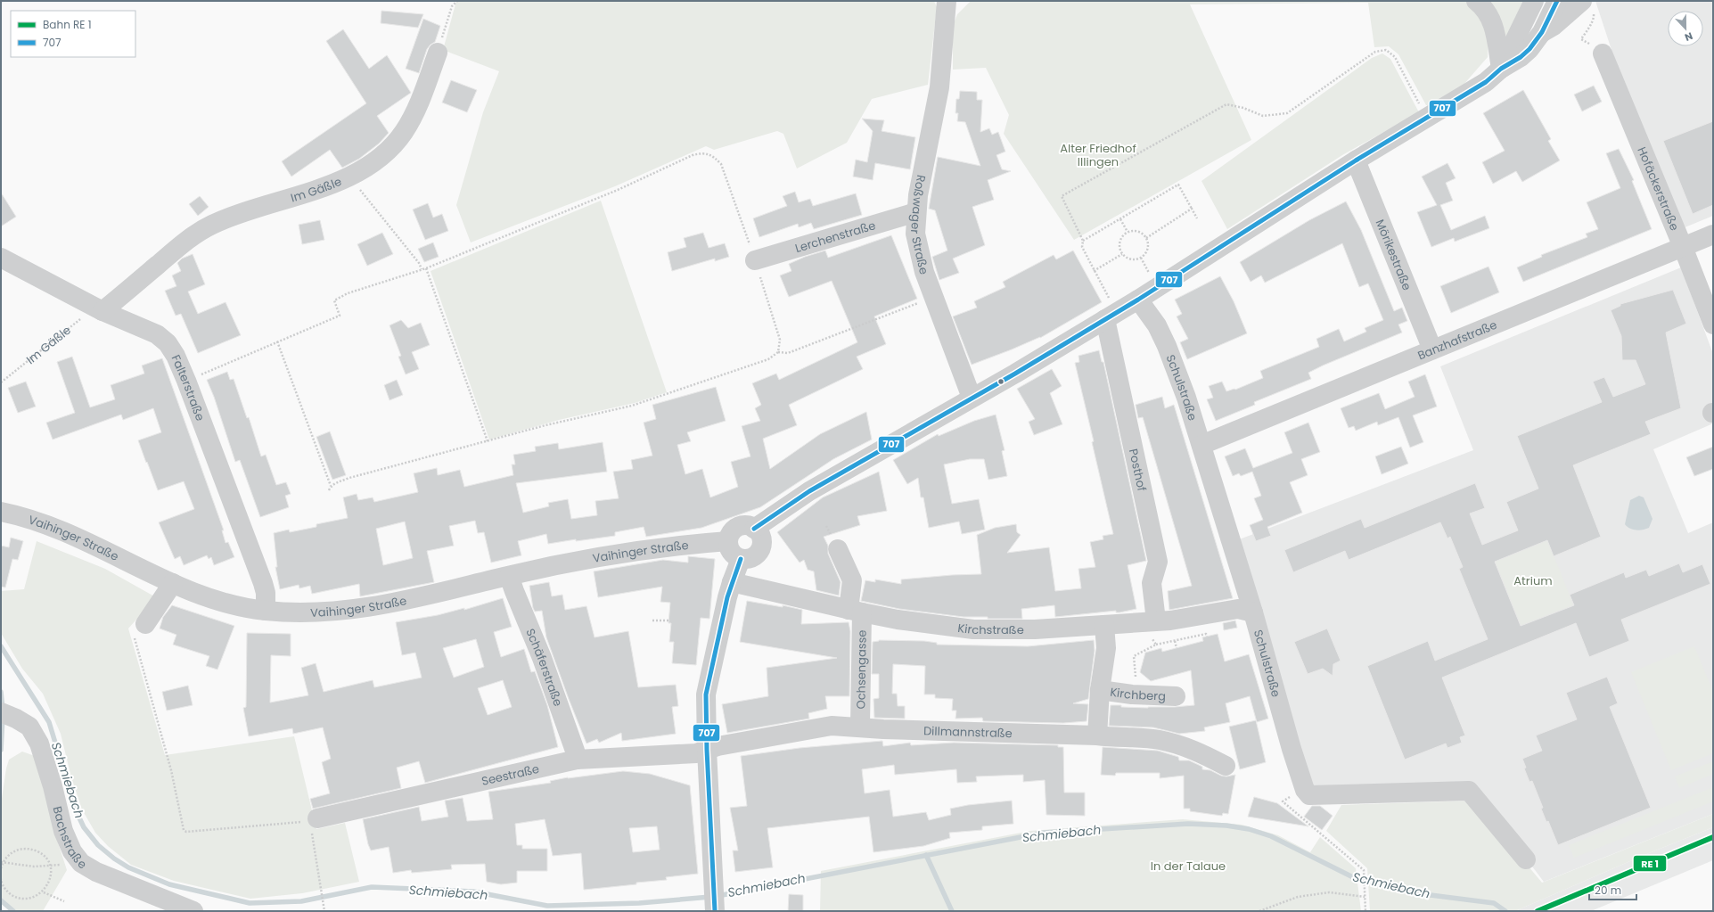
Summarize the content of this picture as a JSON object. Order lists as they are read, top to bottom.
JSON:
{
  "streets": {
    "street": [
      "Im Gäßle",
      "Hofäckerstraße",
      "Roßwager Straße",
      "Lerchenstraße",
      "Mörikestraße",
      "Banzhafstraße",
      "Falterstraße",
      "Schulstraße",
      "Posthof",
      "Vaihinger Straße",
      "Kirchstraße",
      "Schäferstraße",
      "Ochsengasse",
      "Kirchberg",
      "Dillmannstraße",
      "Seestraße",
      "Bachstraße"
    ]
  },
  "crossings": [
    ["Im Gäßle", "Falterstraße"],
    ["Hofäckerstraße", "Banzhafstraße"],
    ["Roßwager Straße", "Lerchenstraße"],
    ["Mörikestraße", "Banzhafstraße"],
    ["Banzhafstraße", "Schulstraße"],
    ["Falterstraße", "Vaihinger Straße"],
    ["Schulstraße", "Kirchstraße"],
    ["Posthof", "Kirchstraße"],
    ["Vaihinger Straße", "Schäferstraße"],
    ["Kirchstraße", "Ochsengasse"],
    ["Kirchstraße", "Kirchberg"],
    ["Schäferstraße", "Seestraße"],
    ["Ochsengasse", "Dillmannstraße"],
    ["Kirchberg", "Dillmannstraße"],
    ["Dillmannstraße", "Seestraße"]
  ],
  "water": ["Schmiebach"],
  "parks": ["Alter Friedhof Illingen", "Atrium", "In der Talaue"],
  "lines": ["transit line 707"],
  "legend": ["Bahn RE 1", "707"],
  "scale_bar": "20 m",
  "north": "bottom"
}
